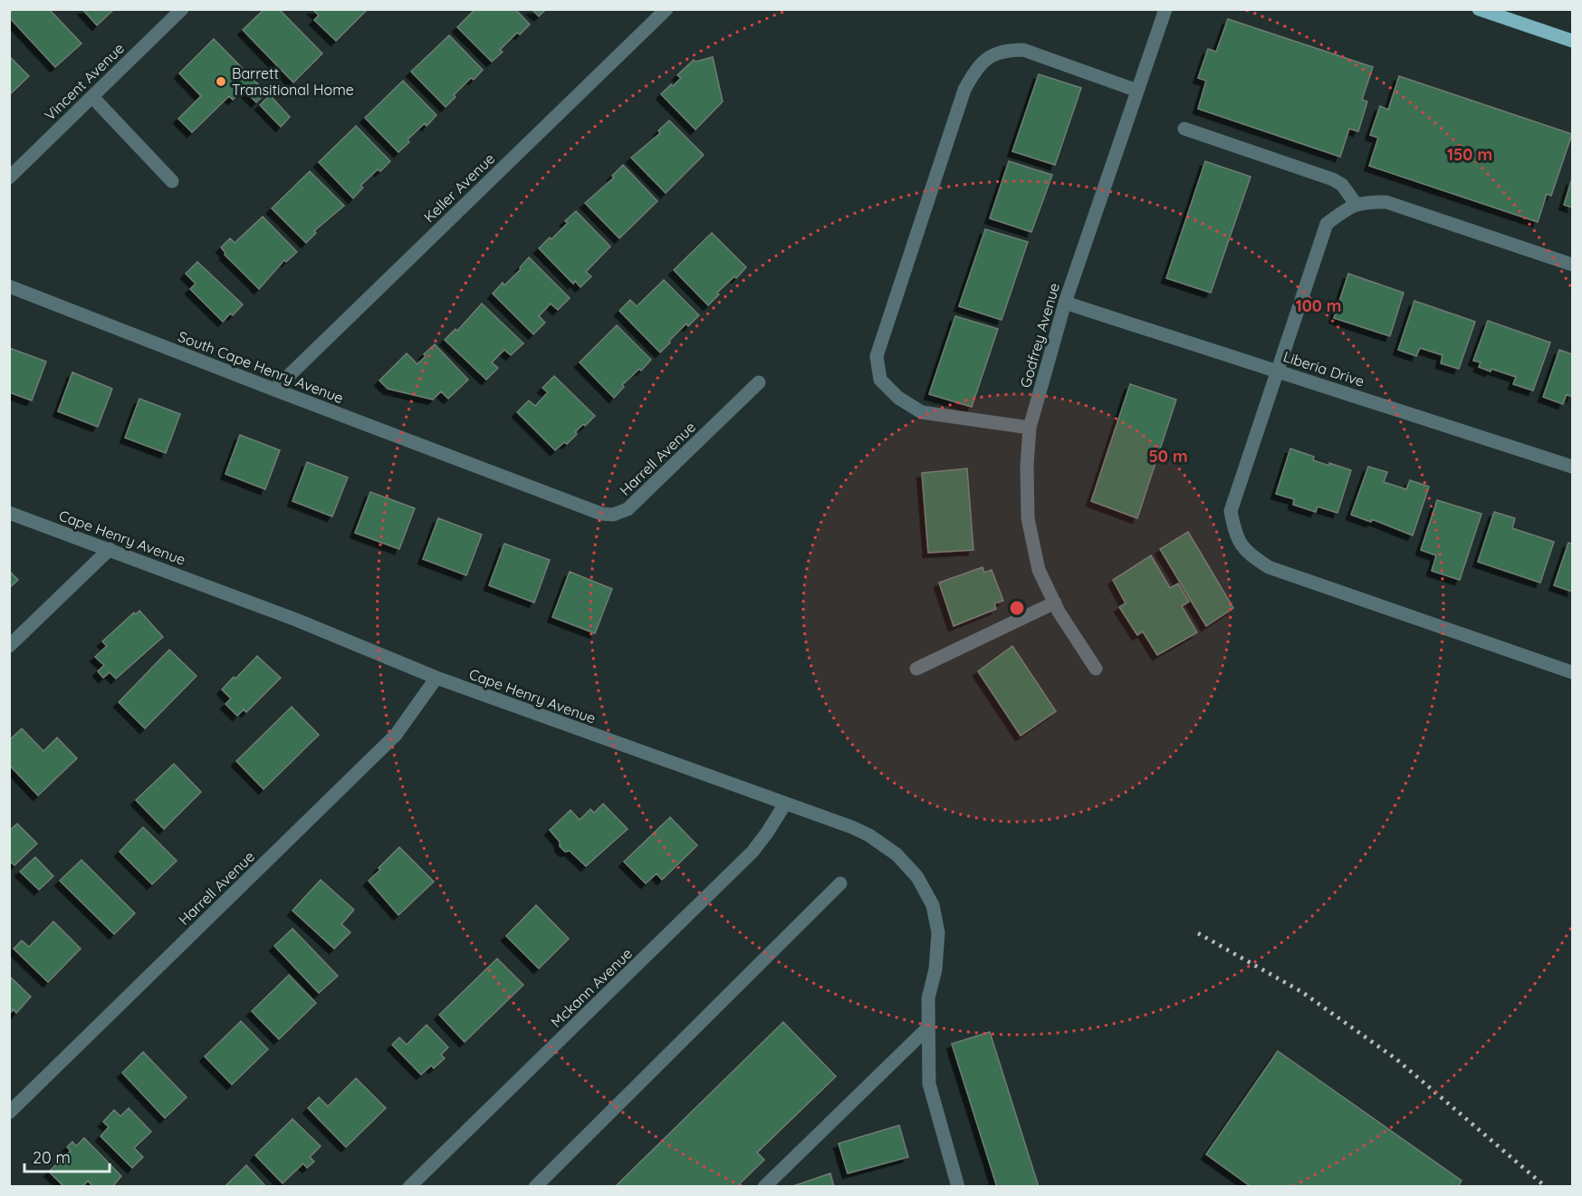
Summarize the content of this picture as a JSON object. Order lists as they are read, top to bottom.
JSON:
{
  "streets": {
    "street": [
      "Vincent Avenue",
      "Keller Avenue",
      "Godfrey Avenue",
      "South Cape Henry Avenue",
      "Liberia Drive",
      "Harrell Avenue",
      "Cape Henry Avenue",
      "Mckann Avenue"
    ]
  },
  "crossings": [
    ["Keller Avenue", "South Cape Henry Avenue"],
    ["Godfrey Avenue", "Liberia Drive"],
    ["South Cape Henry Avenue", "Harrell Avenue"],
    ["Harrell Avenue", "Cape Henry Avenue"],
    ["Cape Henry Avenue", "Mckann Avenue"]
  ],
  "places": ["Barrett Transitional Home"],
  "scale_bar": "20 m",
  "rings": ["150 m", "100 m", "50 m"]
}
